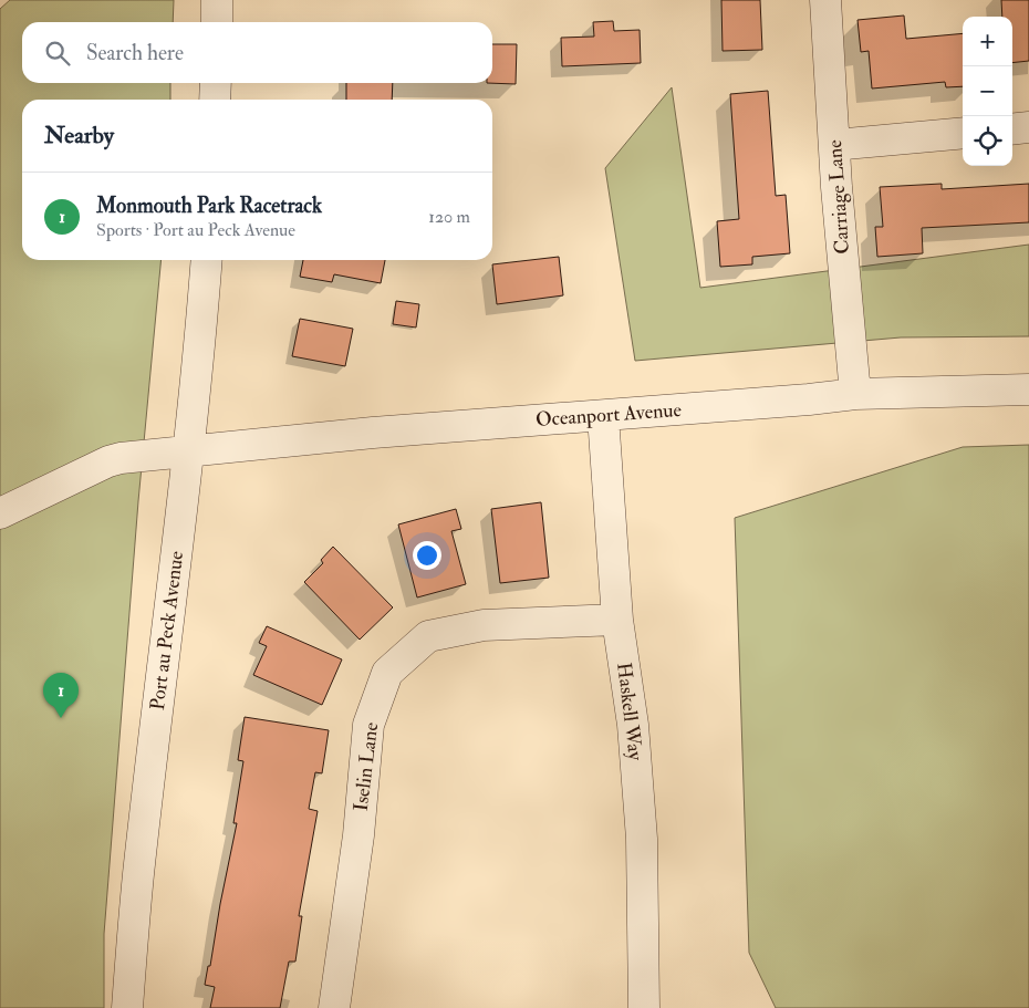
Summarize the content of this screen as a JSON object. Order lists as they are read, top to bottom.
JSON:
{
  "streets": {
    "street": [
      "Carriage Lane",
      "Oceanport Avenue",
      "Port au Peck Avenue",
      "Haskell Way",
      "Iselin Lane"
    ]
  },
  "crossings": [
    ["Carriage Lane", "Oceanport Avenue"],
    ["Oceanport Avenue", "Port au Peck Avenue"],
    ["Oceanport Avenue", "Haskell Way"],
    ["Haskell Way", "Iselin Lane"]
  ],
  "page": {
    "map_buttons": ["+", "−"],
    "search": "Search here",
    "heading": "Nearby",
    "list": [
      {
        "mark": "1",
        "name": "Monmouth Park Racetrack",
        "note": "Sports · Port au Peck Avenue",
        "value": "120 m"
      }
    ],
    "pins": "1"
  }
}
